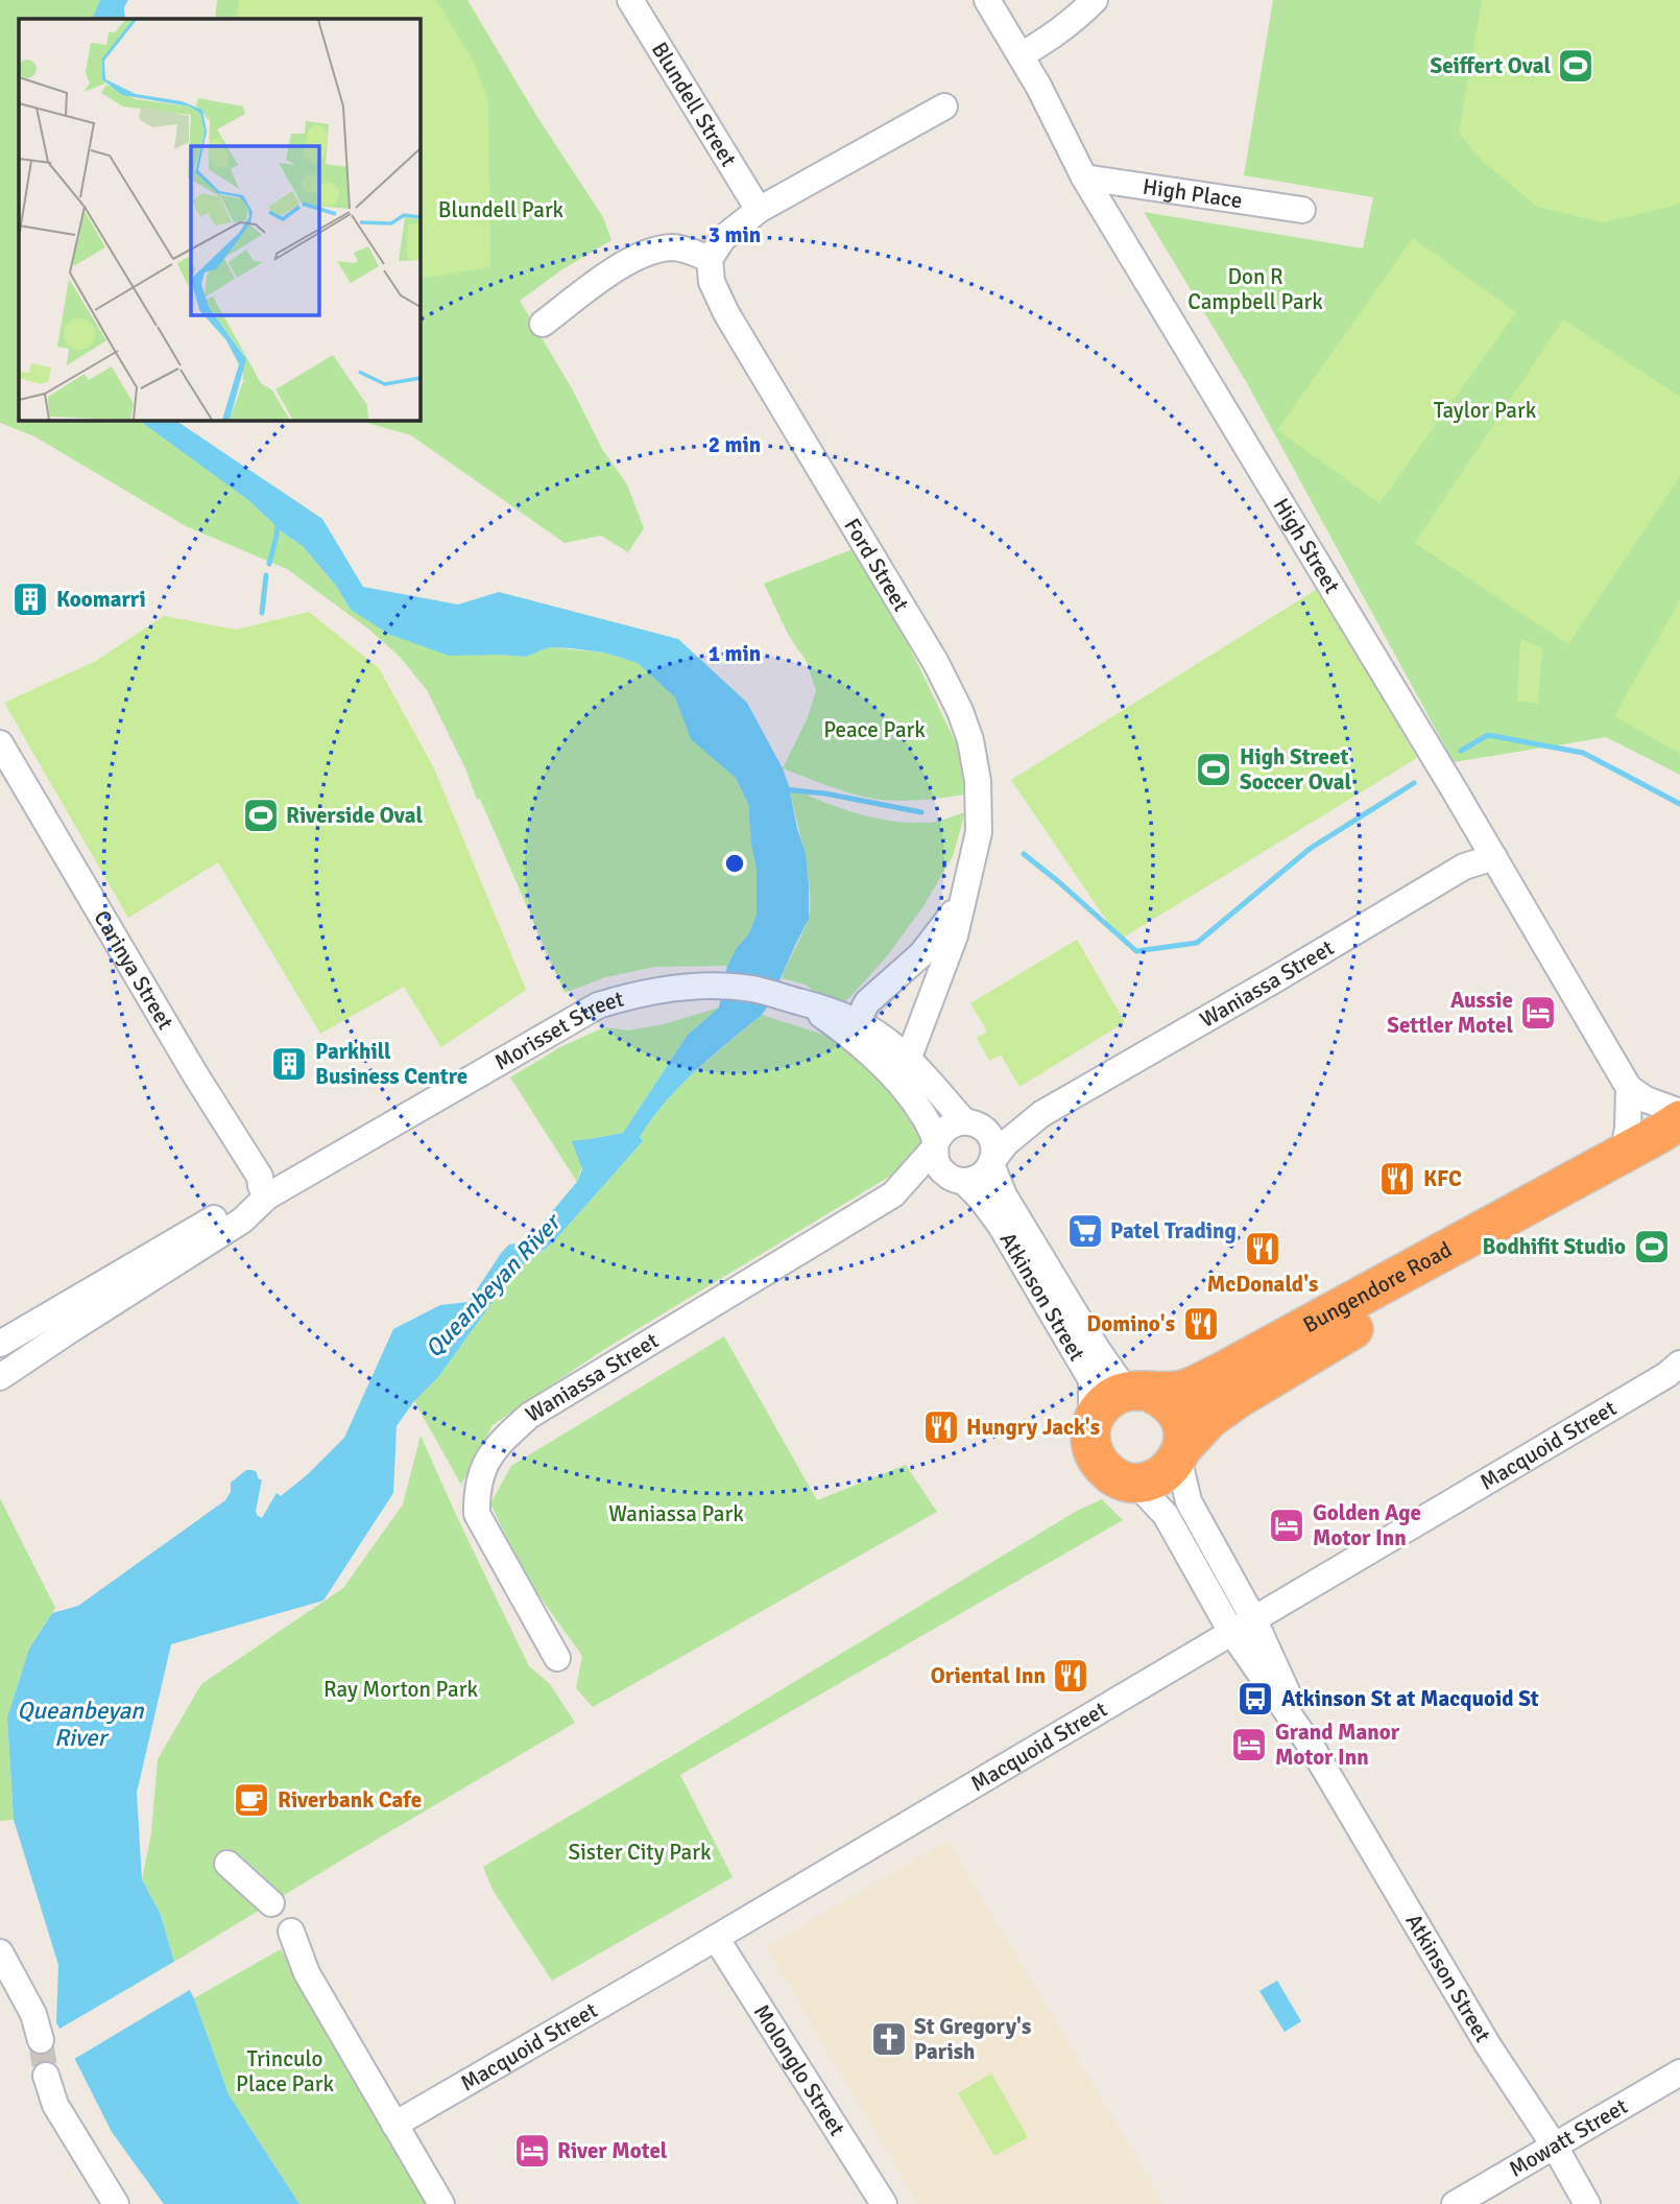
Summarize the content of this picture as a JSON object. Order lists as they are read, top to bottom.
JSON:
{
  "streets": {
    "highway": ["Bungendore Road"],
    "street": [
      "Blundell Street",
      "High Place",
      "High Street",
      "Ford Street",
      "Carinya Street",
      "Waniassa Street",
      "Morisset Street",
      "Atkinson Street",
      "Macquoid Street",
      "Molonglo Street",
      "Mowatt Street"
    ]
  },
  "crossings": [
    ["High Place", "High Street"],
    ["High Street", "Waniassa Street"],
    ["Ford Street", "Morisset Street"],
    ["Carinya Street", "Morisset Street"],
    ["Waniassa Street", "Atkinson Street"],
    ["Bungendore Road", "Atkinson Street"],
    ["Atkinson Street", "Macquoid Street"],
    ["Atkinson Street", "Mowatt Street"],
    ["Macquoid Street", "Molonglo Street"]
  ],
  "water": ["Queanbeyan River"],
  "parks": [
    "Blundell Park",
    "Don R Campbell Park",
    "Taylor Park",
    "Peace Park",
    "Waniassa Park",
    "Ray Morton Park",
    "Sister City Park",
    "Trinculo Place Park"
  ],
  "places": {
    "sports": [
      "Seiffert Oval",
      "High Street Soccer Oval",
      "Riverside Oval",
      "Bodhifit Studio"
    ],
    "building": ["Koomarri", "Parkhill Business Centre"],
    "hotel": [
      "Aussie Settler Motel",
      "Golden Age Motor Inn",
      "Grand Manor Motor Inn",
      "River Motel"
    ],
    "restaurant": [
      "KFC",
      "McDonald's",
      "Domino's",
      "Hungry Jack's",
      "Oriental Inn"
    ],
    "supermarket": ["Patel Trading"],
    "bus stop": ["Atkinson St at Macquoid St"],
    "cafe": ["Riverbank Cafe"],
    "church": ["St Gregory's Parish"]
  },
  "rings": ["3 min", "2 min", "1 min"]
}
